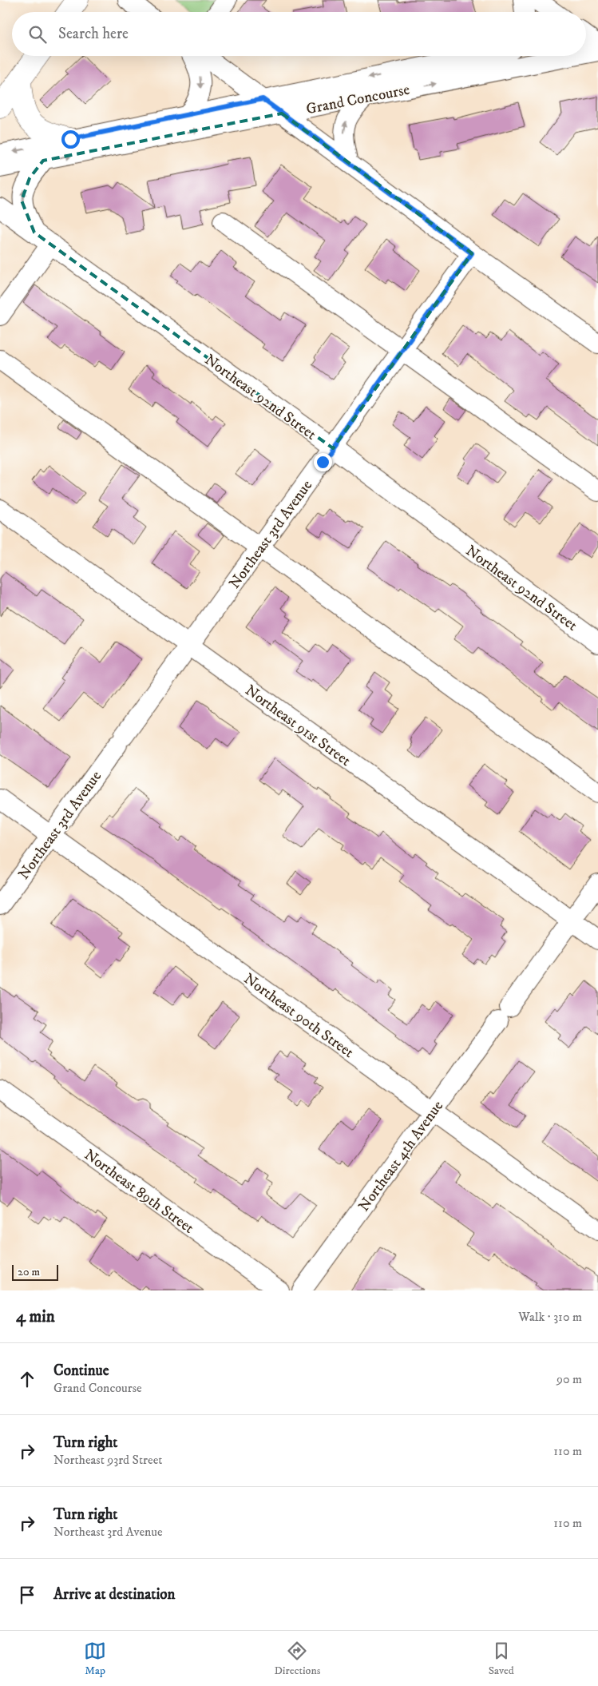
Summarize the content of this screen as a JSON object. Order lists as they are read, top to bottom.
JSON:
{
  "streets": {
    "street": [
      "Grand Concourse",
      "Northeast 92nd Street",
      "Northeast 3rd Avenue",
      "Northeast 91st Street",
      "Northeast 90th Street",
      "Northeast 4th Avenue",
      "Northeast 89th Street"
    ]
  },
  "crossings": [
    ["Northeast 92nd Street", "Northeast 3rd Avenue"],
    ["Northeast 3rd Avenue", "Northeast 91st Street"],
    ["Northeast 3rd Avenue", "Northeast 90th Street"],
    ["Northeast 91st Street", "Northeast 4th Avenue"],
    ["Northeast 90th Street", "Northeast 4th Avenue"]
  ],
  "scale_bar": "20 m",
  "page": {
    "search": "Search here",
    "scale": "20 m",
    "heading": ["4 min", "Walk · 310 m"],
    "list": [
      ["Continue", "Grand Concourse", "90 m"],
      ["Turn right", "Northeast 93rd Street", "110 m"],
      ["Turn right", "Northeast 3rd Avenue", "110 m"],
      "Arrive at destination"
    ],
    "nav": ["Map", "Directions", "Saved"]
  }
}
